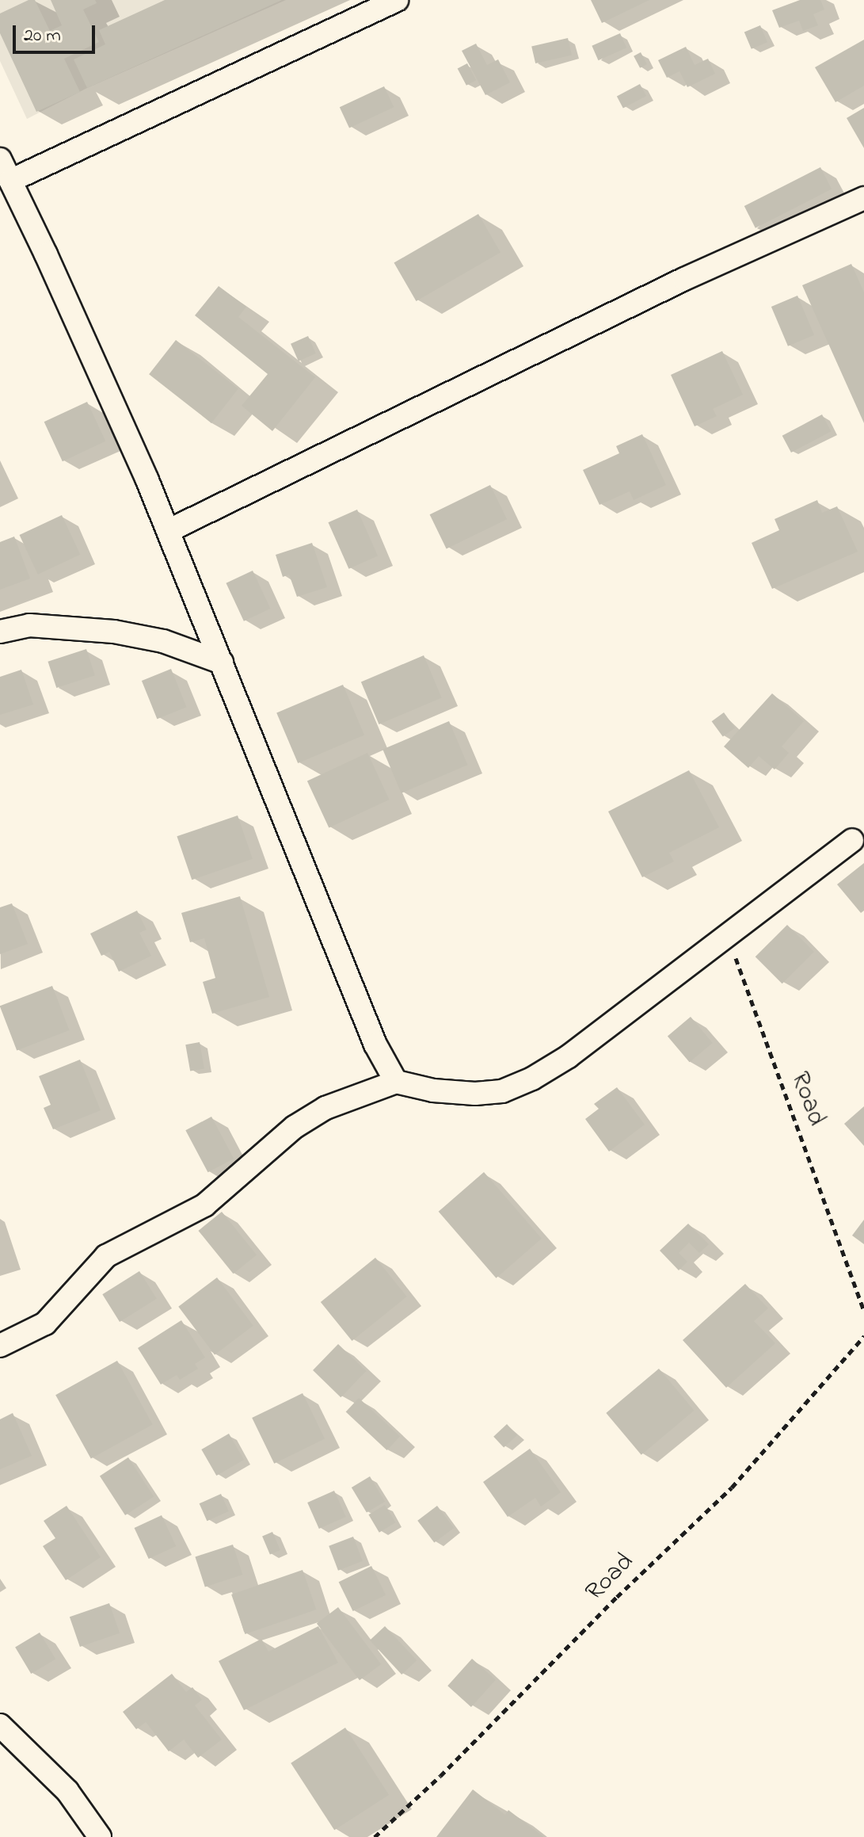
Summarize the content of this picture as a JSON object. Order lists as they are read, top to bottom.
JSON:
{
  "streets": {
    "path": ["Road"]
  },
  "scale_bar": "20 m"
}
